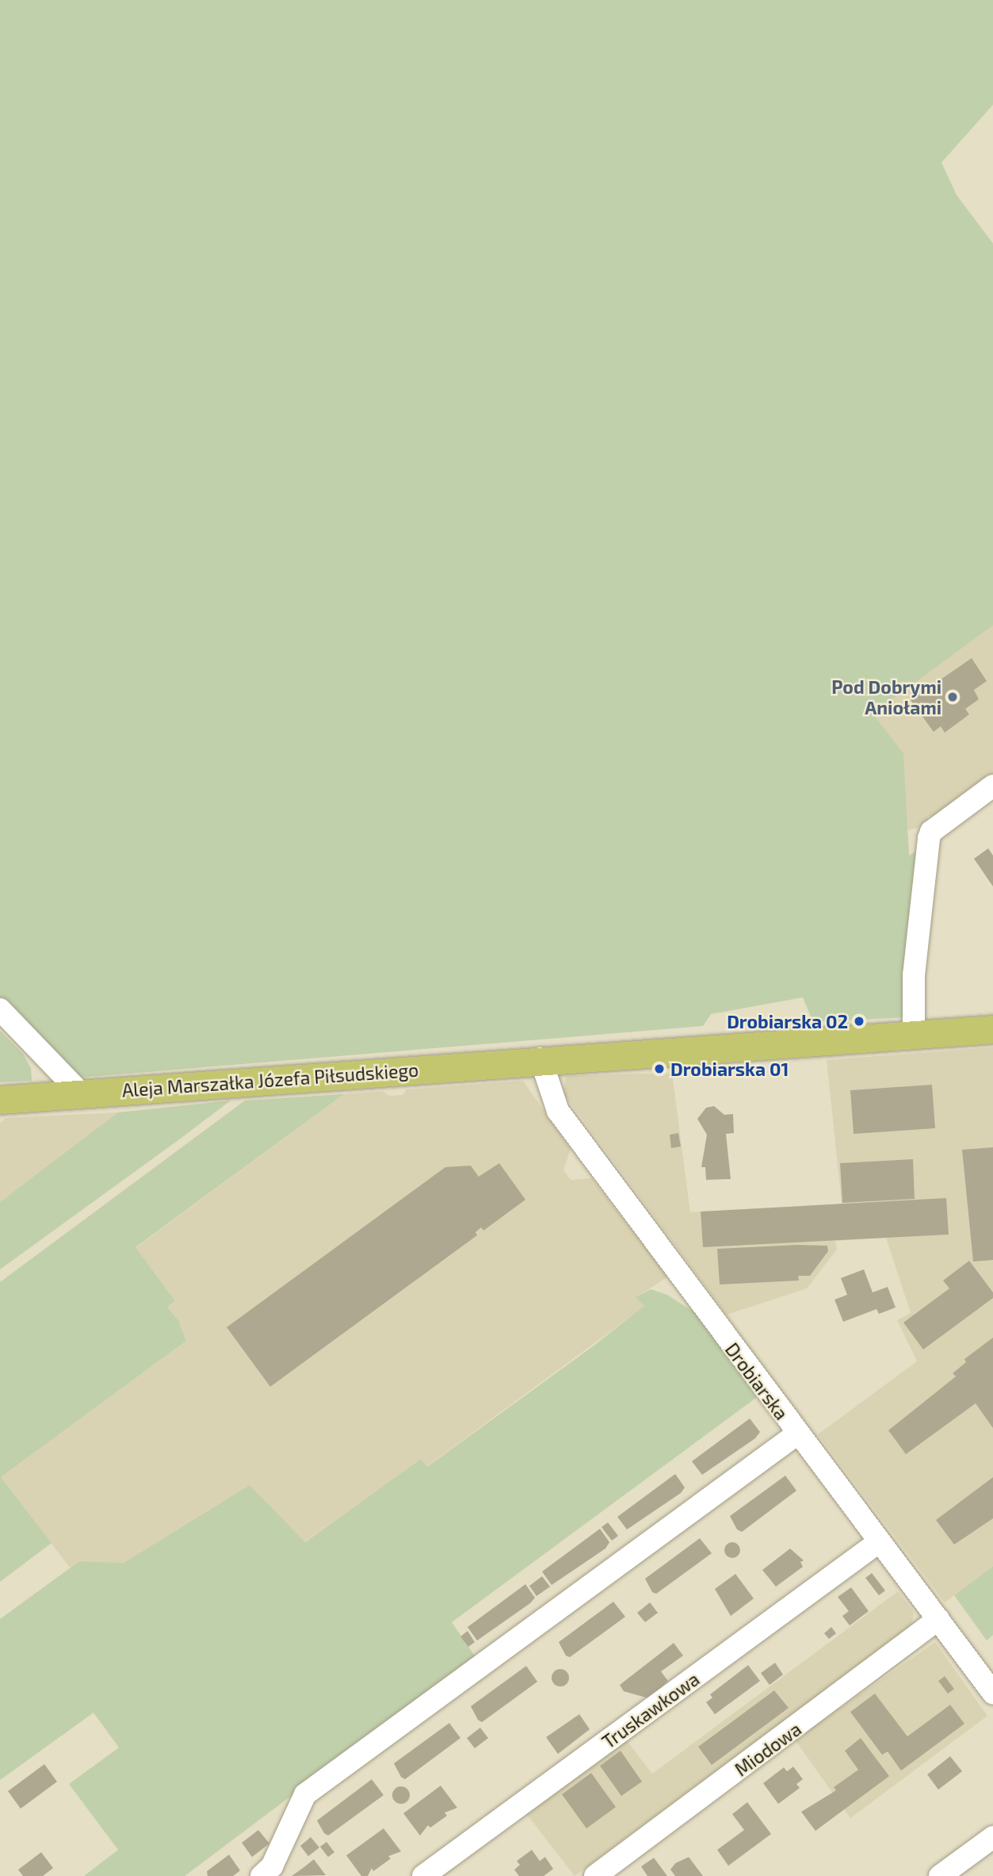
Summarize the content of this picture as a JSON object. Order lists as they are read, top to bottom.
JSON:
{
  "streets": {
    "main road": ["Aleja Marszałka Józefa Piłsudskiego"],
    "street": ["Drobiarska", "Truskawkowa", "Miodowa"]
  },
  "crossings": [
    ["Aleja Marszałka Józefa Piłsudskiego", "Drobiarska"],
    ["Drobiarska", "Truskawkowa"],
    ["Drobiarska", "Miodowa"]
  ],
  "places": ["Pod Dobrymi Aniołami", "Drobiarska 02", "Drobiarska 01"]
}
